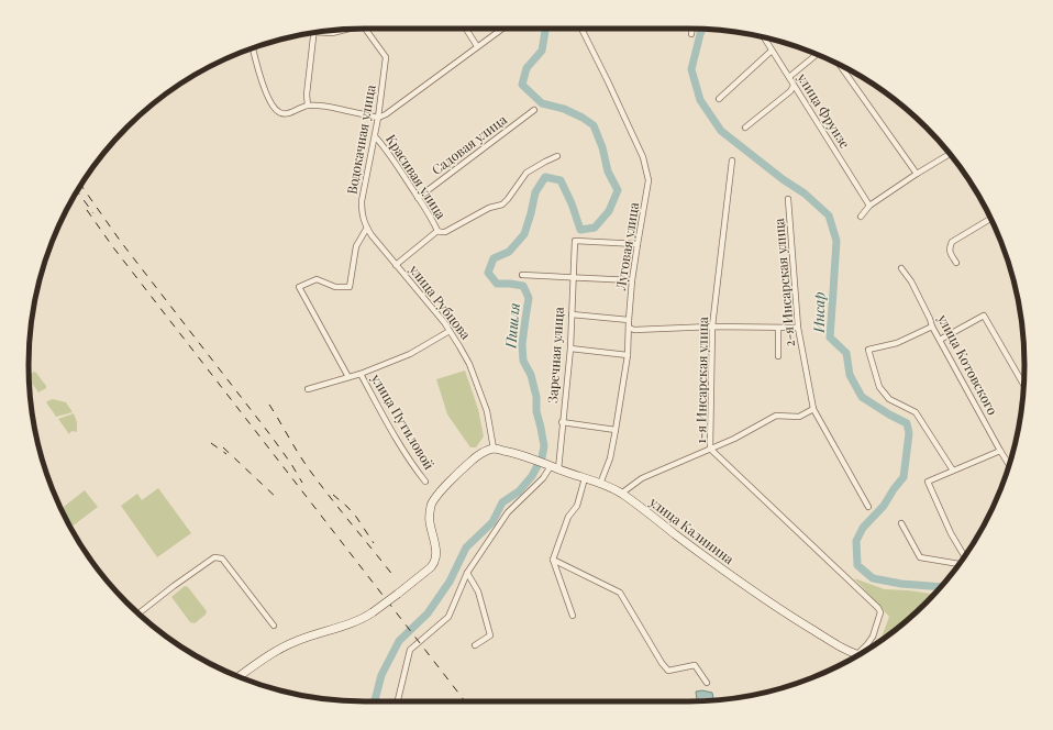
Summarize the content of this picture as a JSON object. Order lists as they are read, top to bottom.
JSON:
{
  "streets": {
    "main road": ["улица Калинина"],
    "street": [
      "улица Фрунзе",
      "Водокачная улица",
      "Садовая улица",
      "Красивая улица",
      "Луговая улица",
      "2-я Инсарская улица",
      "улица Рубцова",
      "Заречная улица",
      "улица Котовского",
      "1-я Инсарская улица",
      "улица Путиловой"
    ]
  },
  "crossings": [
    ["Водокачная улица", "Красивая улица"],
    ["Водокачная улица", "улица Рубцова"],
    ["Садовая улица", "Красивая улица"],
    ["Луговая улица", "Заречная улица"],
    ["Луговая улица", "улица Калинина"],
    ["улица Рубцова", "улица Калинина"],
    ["Заречная улица", "улица Калинина"]
  ],
  "water": ["Инсар", "Пишля"]
}
